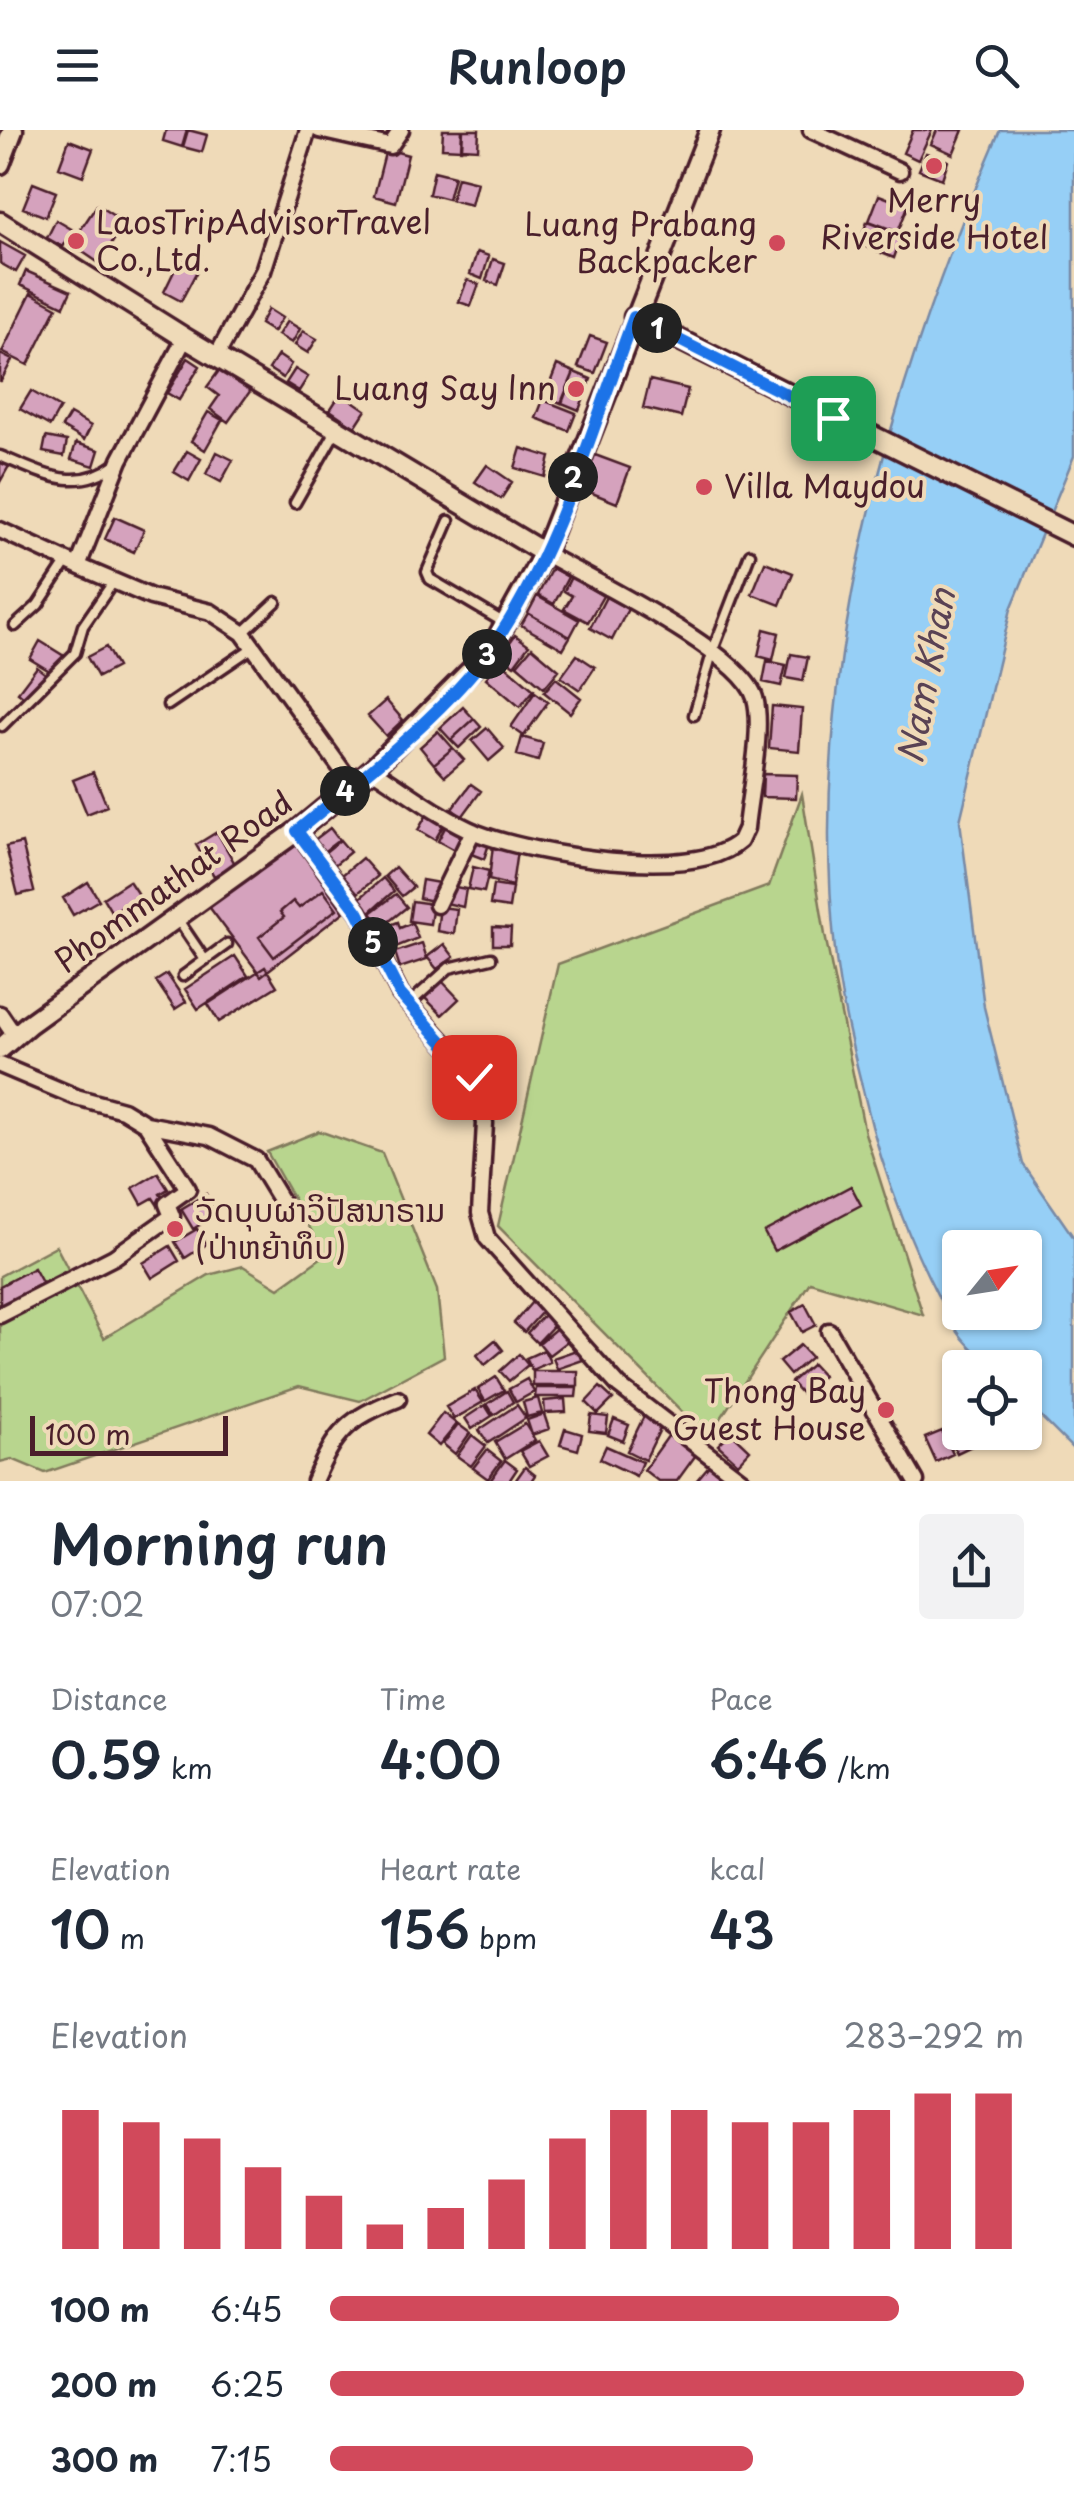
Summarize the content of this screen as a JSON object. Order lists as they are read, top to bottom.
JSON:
{
  "streets": {
    "street": ["Phommathat Road"]
  },
  "water": ["Nam Khan"],
  "places": [
    "Merry Riverside Hotel",
    "LaosTripAdvisorTravel Co.,Ltd.",
    "Luang Prabang Backpacker",
    "Luang Say Inn",
    "Villa Maydou",
    "ວັດບຸບຜາວິປັສນາຣາມ (ປ່າຫຍ້າທຶບ)",
    "Thong Bay Guest House"
  ],
  "scale_bar": "100 m",
  "north": "top right",
  "page": {
    "header": "Runloop",
    "pins": [
      "1",
      "2",
      "3",
      "4",
      "5"
    ],
    "scale": "100 m",
    "heading": ["Morning run", "07:02"],
    "stats": [
      ["Distance", "0.59 km"],
      ["Time", "4:00"],
      ["Pace", "6:46 /km"],
      ["Elevation", "10 m"],
      ["Heart rate", "156 bpm"],
      ["kcal", "43"]
    ],
    "chart": ["Elevation", "283–292 m"],
    "list": [
      {
        "name": "100 m",
        "note": "6:45"
      },
      {
        "name": "200 m",
        "note": "6:25"
      },
      {
        "name": "300 m",
        "note": "7:15"
      }
    ]
  }
}
